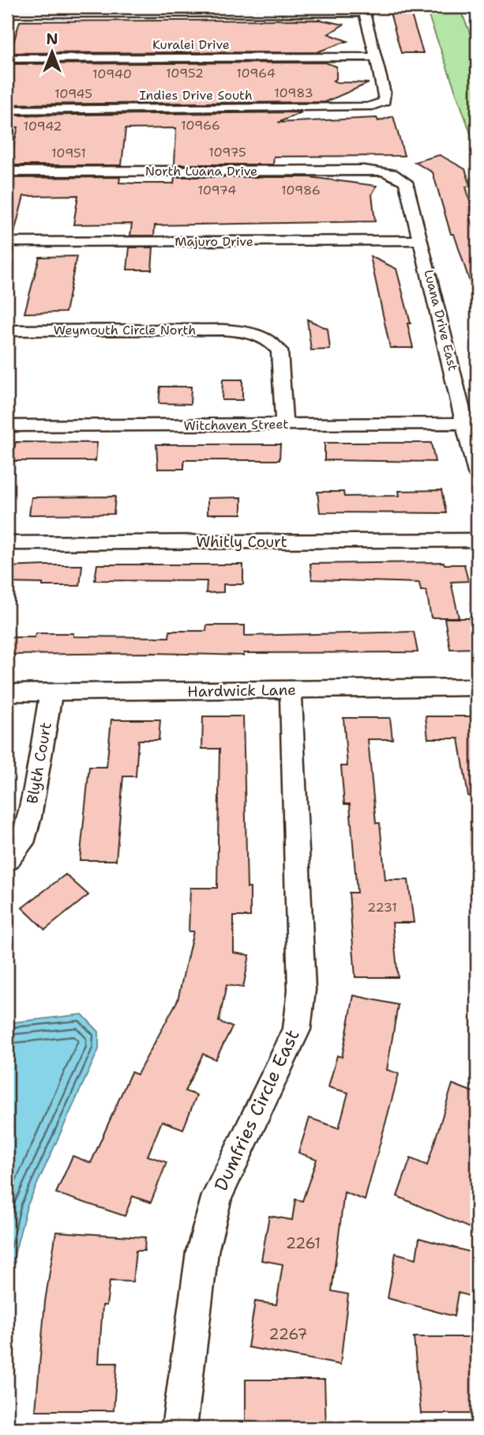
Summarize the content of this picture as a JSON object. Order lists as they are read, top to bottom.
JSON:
{
  "streets": {
    "street": [
      "Kuralei Drive",
      "Indies Drive South",
      "North Luana Drive",
      "Majuro Drive",
      "Luana Drive East",
      "Weymouth Circle North",
      "Witchaven Street",
      "Whitly Court",
      "Hardwick Lane",
      "Blyth Court",
      "Dumfries Circle East"
    ]
  },
  "crossings": [
    ["Kuralei Drive", "Indies Drive South"],
    ["North Luana Drive", "Luana Drive East"],
    ["Majuro Drive", "Luana Drive East"],
    ["Luana Drive East", "Witchaven Street"],
    ["Weymouth Circle North", "Witchaven Street"],
    ["Hardwick Lane", "Blyth Court"],
    ["Hardwick Lane", "Dumfries Circle East"]
  ],
  "house_numbers": [
    "10952",
    "10964",
    "10940",
    "10983",
    "10945",
    "10966",
    "10942",
    "10975",
    "10951",
    "10974",
    "10986",
    "2231",
    "2261",
    "2267"
  ],
  "north": "top"
}
